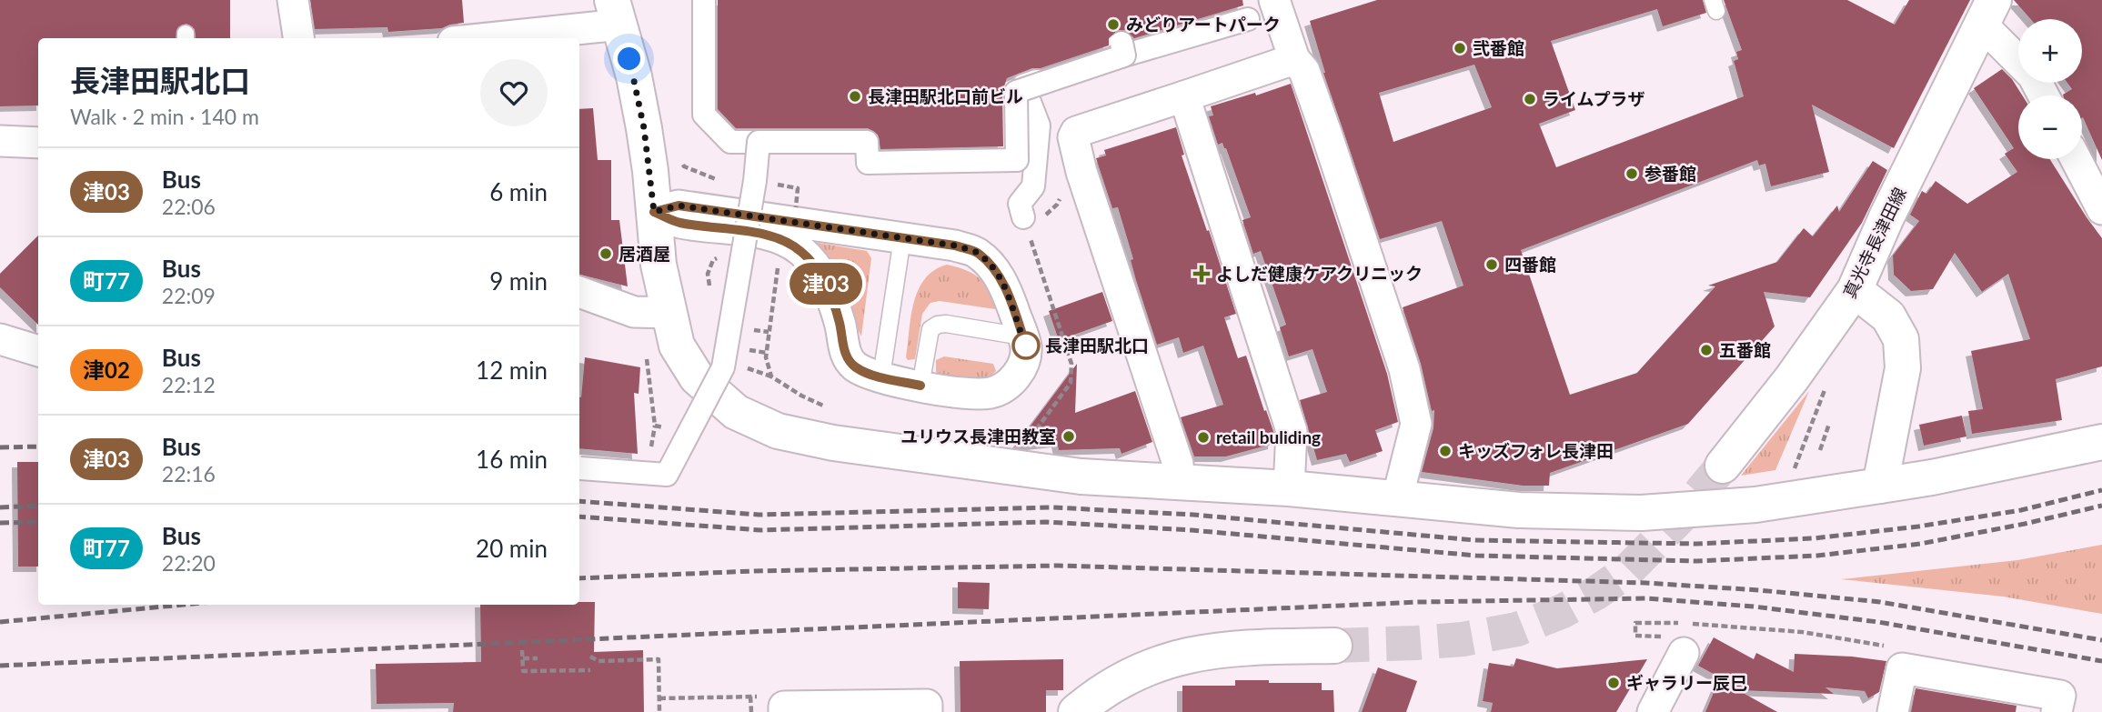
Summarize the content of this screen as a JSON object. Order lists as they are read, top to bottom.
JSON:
{
  "streets": {
    "street": ["真光寺長津田線"]
  },
  "places": {
    "other": [
      "みどりアートパーク",
      "弐番館",
      "長津田駅北口前ビル",
      "ライムプラザ",
      "参番館",
      "居酒屋",
      "四番館",
      "長津田駅北口",
      "五番館",
      "ユリウス長津田教室",
      "retail buliding",
      "キッズフォレ長津田",
      "ギャラリー辰巳"
    ],
    "health": ["よしだ健康ケアクリニック"]
  },
  "lines": ["bus line 津03"],
  "page": {
    "on_map": "津03",
    "map_buttons": ["+", "−"],
    "heading": ["長津田駅北口", "Walk · 2 min · 140 m"],
    "list": [
      {
        "mark": "津03",
        "name": "Bus",
        "note": "22:06",
        "value": "6 min"
      },
      {
        "mark": "町77",
        "name": "Bus",
        "note": "22:09",
        "value": "9 min"
      },
      {
        "mark": "津02",
        "name": "Bus",
        "note": "22:12",
        "value": "12 min"
      },
      {
        "mark": "津03",
        "name": "Bus",
        "note": "22:16",
        "value": "16 min"
      },
      {
        "mark": "町77",
        "name": "Bus",
        "note": "22:20",
        "value": "20 min"
      }
    ]
  }
}
